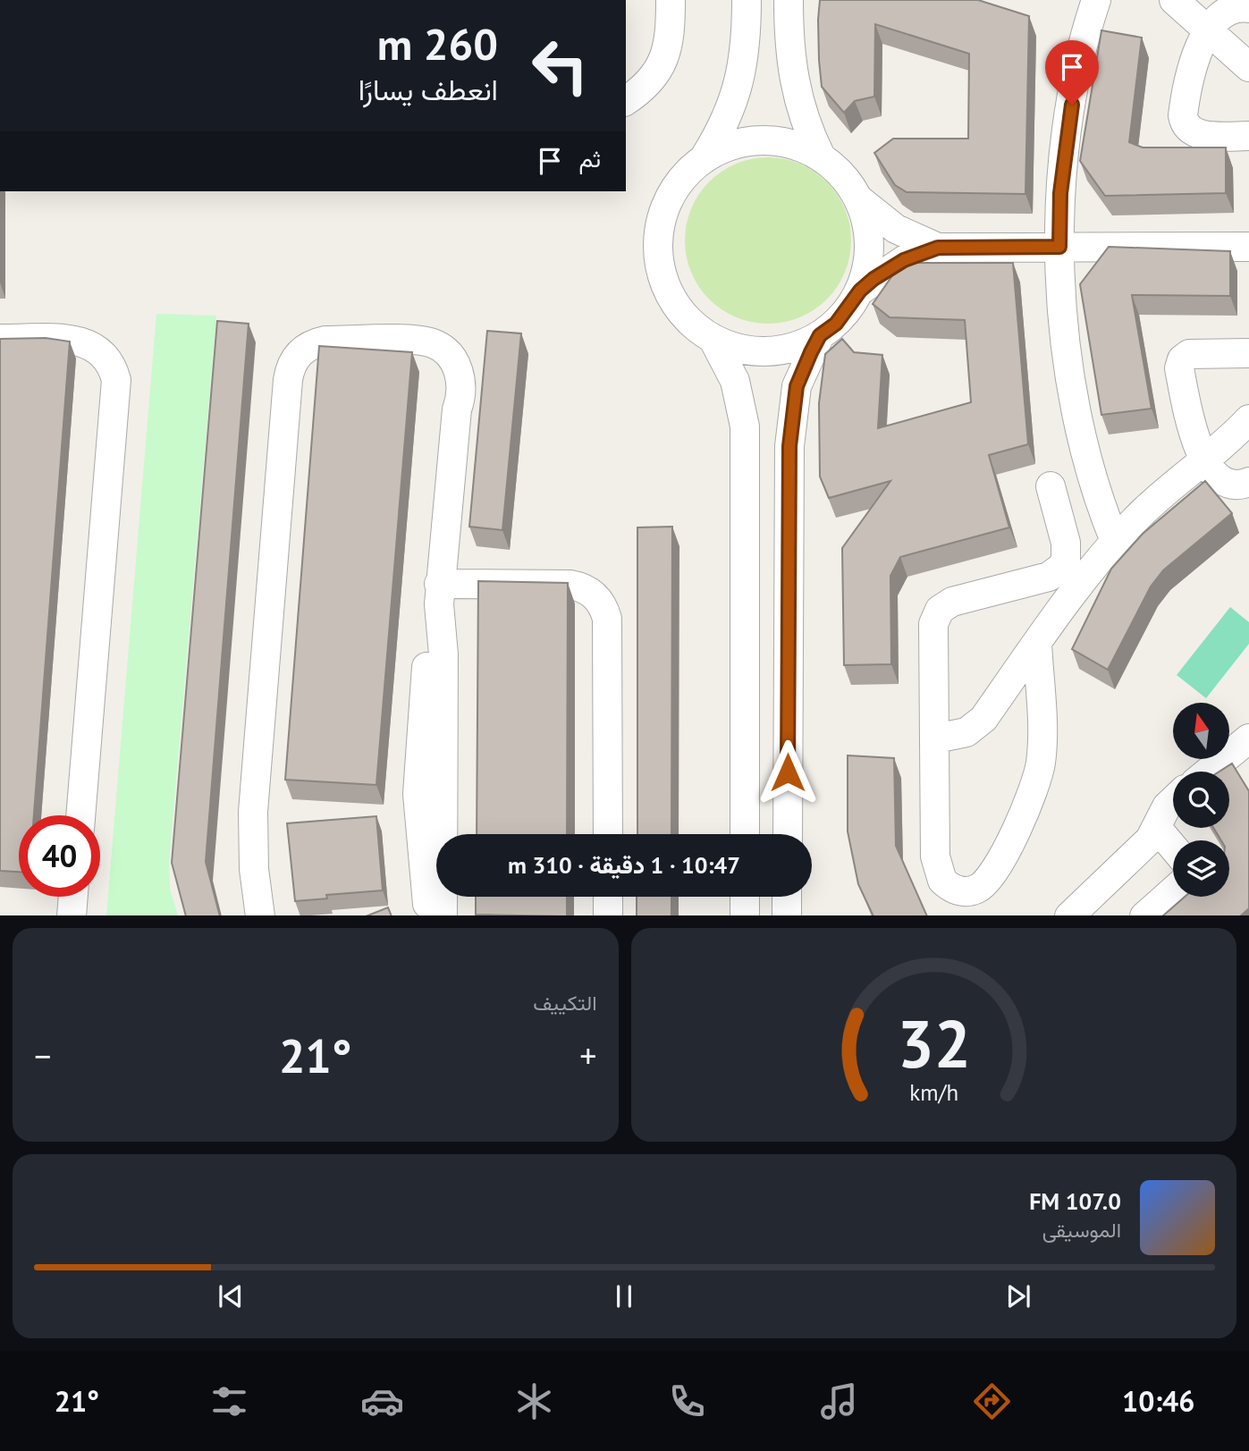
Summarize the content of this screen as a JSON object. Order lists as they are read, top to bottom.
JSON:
{
  "north": "top",
  "page": {
    "turn": ["260 m", "انعطف يسارًا"],
    "then": "ثم",
    "limit": "40",
    "trip": "10:47 · 1 دقيقة · 310 m",
    "tile": "التكييف",
    "heat": ["−", "21°", "+"],
    "song": ["107.0 FM", "الموسيقى"],
    "tabs": ["10:46", "21°"],
    "gauge": ["32", "km/h"]
  }
}
